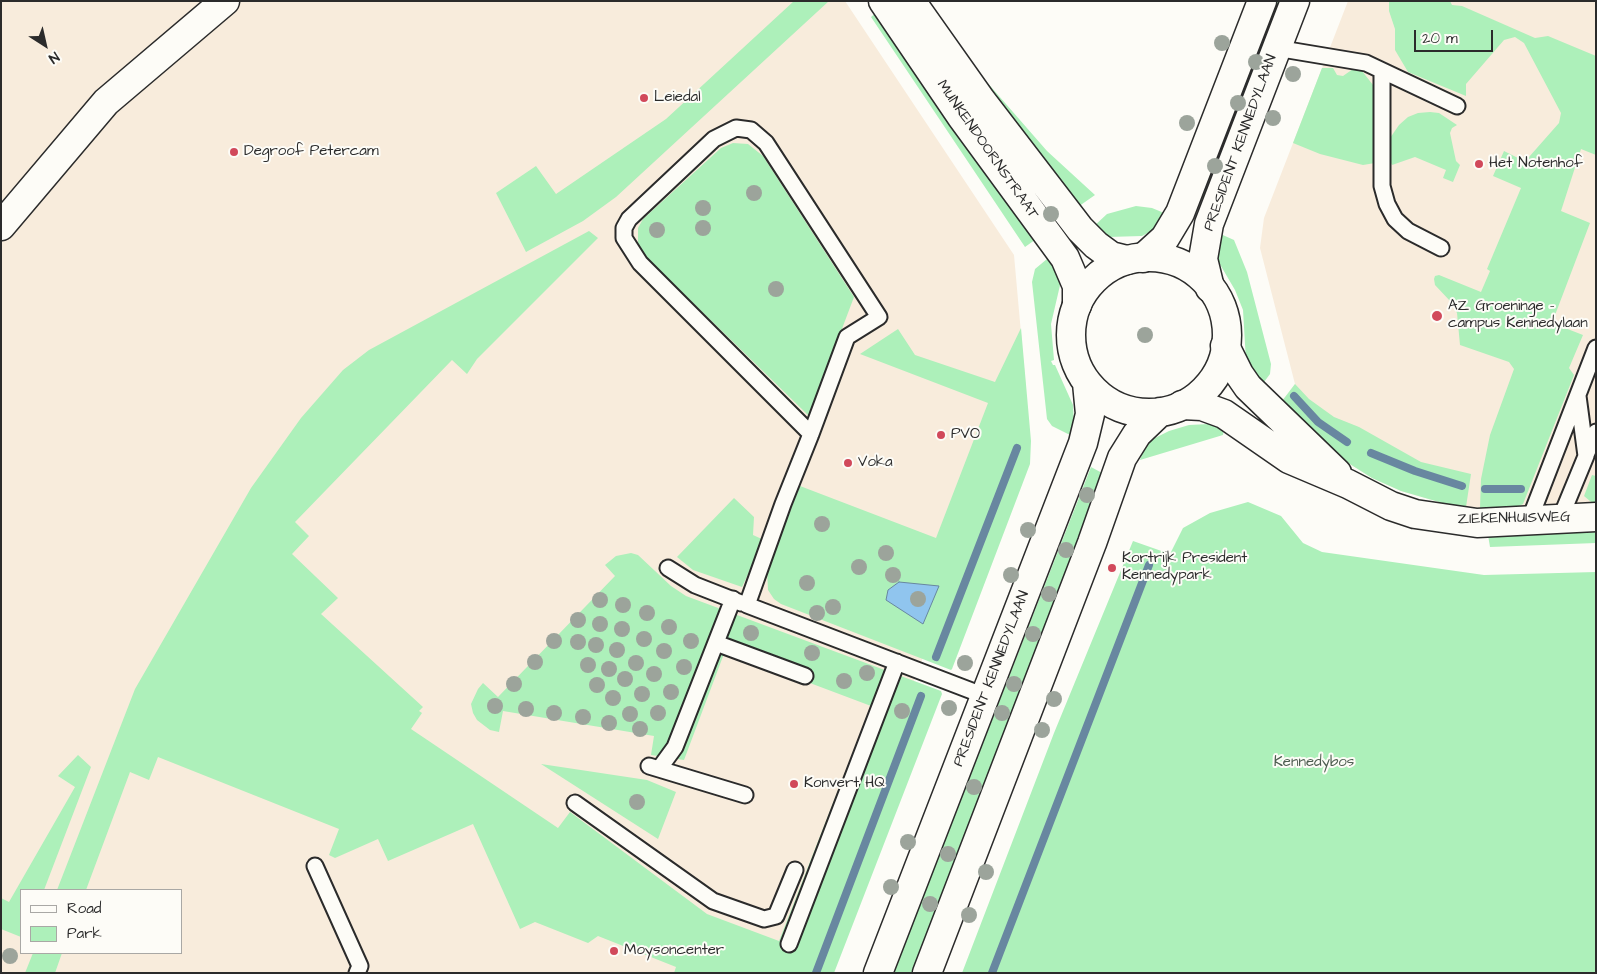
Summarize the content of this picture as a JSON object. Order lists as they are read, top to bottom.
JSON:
{
  "streets": {
    "street": ["PRESIDENT KENNEDYLAAN", "MUNKENDOORNSTRAAT", "ZIEKENHUISWEG"]
  },
  "crossings": [
    ["PRESIDENT KENNEDYLAAN", "MUNKENDOORNSTRAAT"],
    ["PRESIDENT KENNEDYLAAN", "ZIEKENHUISWEG"],
    ["MUNKENDOORNSTRAAT", "ZIEKENHUISWEG"]
  ],
  "parks": ["Kennedybos"],
  "places": [
    "Leiedal",
    "Degroof Petercam",
    "Het Notenhof",
    "AZ Groeninge - campus Kennedylaan",
    "PVO",
    "Voka",
    "Kortrijk President Kennedypark",
    "Konvert HQ",
    "Moysoncenter"
  ],
  "legend": ["Road", "Park"],
  "scale_bar": "20 m",
  "north": "bottom right"
}
